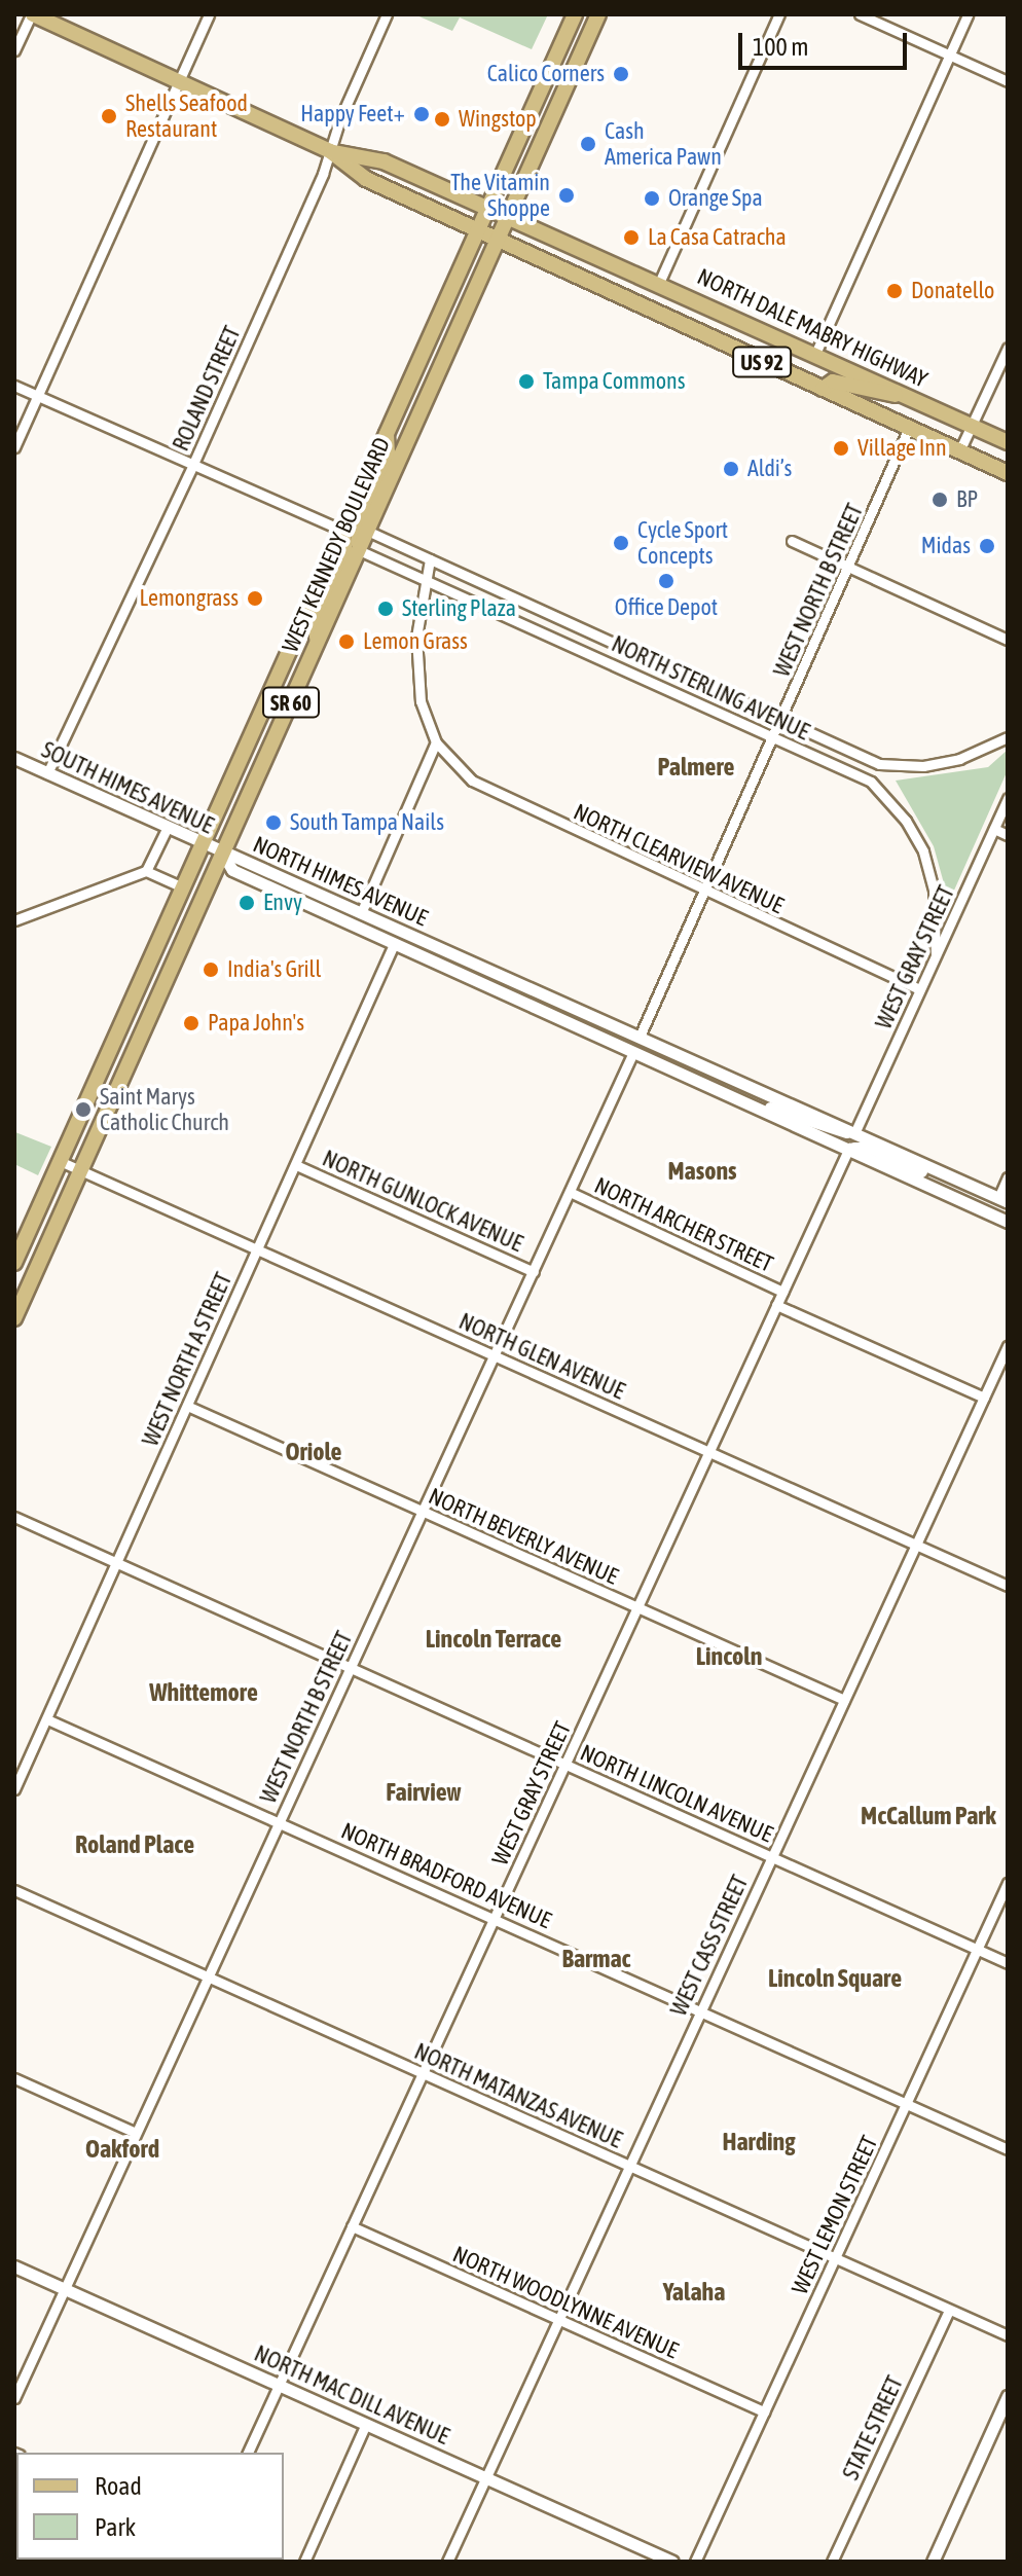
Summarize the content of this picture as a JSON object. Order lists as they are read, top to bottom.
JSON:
{
  "streets": {
    "main road": [
      "NORTH DALE MABRY HIGHWAY",
      "US 92",
      "WEST KENNEDY BOULEVARD",
      "SR 60"
    ],
    "street": [
      "ROLAND STREET",
      "WEST NORTH B STREET",
      "NORTH STERLING AVENUE",
      "SOUTH HIMES AVENUE",
      "NORTH CLEARVIEW AVENUE",
      "NORTH HIMES AVENUE",
      "WEST GRAY STREET",
      "NORTH GUNLOCK AVENUE",
      "NORTH ARCHER STREET",
      "NORTH GLEN AVENUE",
      "WEST NORTH A STREET",
      "NORTH BEVERLY AVENUE",
      "NORTH LINCOLN AVENUE",
      "NORTH BRADFORD AVENUE",
      "WEST CASS STREET",
      "NORTH MATANZAS AVENUE",
      "WEST LEMON STREET",
      "NORTH WOODLYNNE AVENUE",
      "NORTH MAC DILL AVENUE",
      "STATE STREET"
    ]
  },
  "crossings": [
    ["NORTH DALE MABRY HIGHWAY", "US 92"],
    ["NORTH DALE MABRY HIGHWAY", "WEST KENNEDY BOULEVARD"],
    ["US 92", "ROLAND STREET"],
    ["US 92", "WEST KENNEDY BOULEVARD"],
    ["US 92", "WEST NORTH B STREET"],
    ["ROLAND STREET", "SOUTH HIMES AVENUE"],
    ["WEST KENNEDY BOULEVARD", "NORTH STERLING AVENUE"],
    ["WEST KENNEDY BOULEVARD", "SOUTH HIMES AVENUE"],
    ["WEST KENNEDY BOULEVARD", "NORTH HIMES AVENUE"],
    ["WEST KENNEDY BOULEVARD", "NORTH GLEN AVENUE"],
    ["WEST NORTH B STREET", "NORTH STERLING AVENUE"],
    ["WEST NORTH B STREET", "NORTH CLEARVIEW AVENUE"],
    ["WEST NORTH B STREET", "NORTH HIMES AVENUE"],
    ["WEST NORTH B STREET", "NORTH GUNLOCK AVENUE"],
    ["WEST NORTH B STREET", "NORTH ARCHER STREET"],
    ["WEST NORTH B STREET", "NORTH GLEN AVENUE"],
    ["WEST NORTH B STREET", "NORTH BEVERLY AVENUE"],
    ["WEST NORTH B STREET", "NORTH LINCOLN AVENUE"],
    ["WEST NORTH B STREET", "NORTH BRADFORD AVENUE"],
    ["WEST NORTH B STREET", "NORTH MATANZAS AVENUE"],
    ["WEST NORTH B STREET", "NORTH MAC DILL AVENUE"],
    ["NORTH STERLING AVENUE", "WEST GRAY STREET"],
    ["SOUTH HIMES AVENUE", "NORTH HIMES AVENUE"],
    ["NORTH CLEARVIEW AVENUE", "WEST GRAY STREET"],
    ["NORTH HIMES AVENUE", "WEST GRAY STREET"],
    ["NORTH HIMES AVENUE", "WEST NORTH A STREET"],
    ["WEST GRAY STREET", "NORTH ARCHER STREET"],
    ["WEST GRAY STREET", "NORTH GLEN AVENUE"],
    ["WEST GRAY STREET", "NORTH BEVERLY AVENUE"],
    ["WEST GRAY STREET", "NORTH LINCOLN AVENUE"],
    ["WEST GRAY STREET", "NORTH BRADFORD AVENUE"],
    ["WEST GRAY STREET", "NORTH MATANZAS AVENUE"],
    ["WEST GRAY STREET", "NORTH WOODLYNNE AVENUE"],
    ["WEST GRAY STREET", "NORTH MAC DILL AVENUE"],
    ["NORTH GUNLOCK AVENUE", "WEST NORTH A STREET"],
    ["NORTH ARCHER STREET", "WEST CASS STREET"],
    ["NORTH GLEN AVENUE", "WEST NORTH A STREET"],
    ["NORTH GLEN AVENUE", "WEST CASS STREET"],
    ["WEST NORTH A STREET", "NORTH BEVERLY AVENUE"],
    ["WEST NORTH A STREET", "NORTH LINCOLN AVENUE"],
    ["WEST NORTH A STREET", "NORTH BRADFORD AVENUE"],
    ["NORTH BEVERLY AVENUE", "WEST CASS STREET"],
    ["NORTH LINCOLN AVENUE", "WEST CASS STREET"],
    ["NORTH LINCOLN AVENUE", "WEST LEMON STREET"],
    ["NORTH BRADFORD AVENUE", "WEST CASS STREET"],
    ["NORTH BRADFORD AVENUE", "WEST LEMON STREET"],
    ["WEST CASS STREET", "NORTH MATANZAS AVENUE"],
    ["WEST CASS STREET", "NORTH WOODLYNNE AVENUE"],
    ["WEST CASS STREET", "NORTH MAC DILL AVENUE"],
    ["NORTH MATANZAS AVENUE", "WEST LEMON STREET"],
    ["NORTH MATANZAS AVENUE", "STATE STREET"],
    ["WEST LEMON STREET", "NORTH WOODLYNNE AVENUE"]
  ],
  "districts": [
    "Palmere",
    "Masons",
    "Oriole",
    "Lincoln Terrace",
    "Lincoln",
    "Whittemore",
    "Fairview",
    "McCallum Park",
    "Roland Place",
    "Barmac",
    "Lincoln Square",
    "Harding",
    "Oakford",
    "Yalaha"
  ],
  "places": [
    "Calico Corners",
    "Happy Feet+",
    "Shells Seafood Restaurant",
    "Wingstop",
    "Cash America Pawn",
    "The Vitamin Shoppe",
    "Orange Spa",
    "La Casa Catracha",
    "Donatello",
    "Tampa Commons",
    "Village Inn",
    "Aldi’s",
    "BP",
    "Cycle Sport Concepts",
    "Midas",
    "Office Depot",
    "Lemongrass",
    "Sterling Plaza",
    "Lemon Grass",
    "South Tampa Nails",
    "Envy",
    "India's Grill",
    "Papa John's",
    "Saint Marys Catholic Church"
  ],
  "legend": ["Road", "Park"],
  "scale_bar": "100 m"
}
